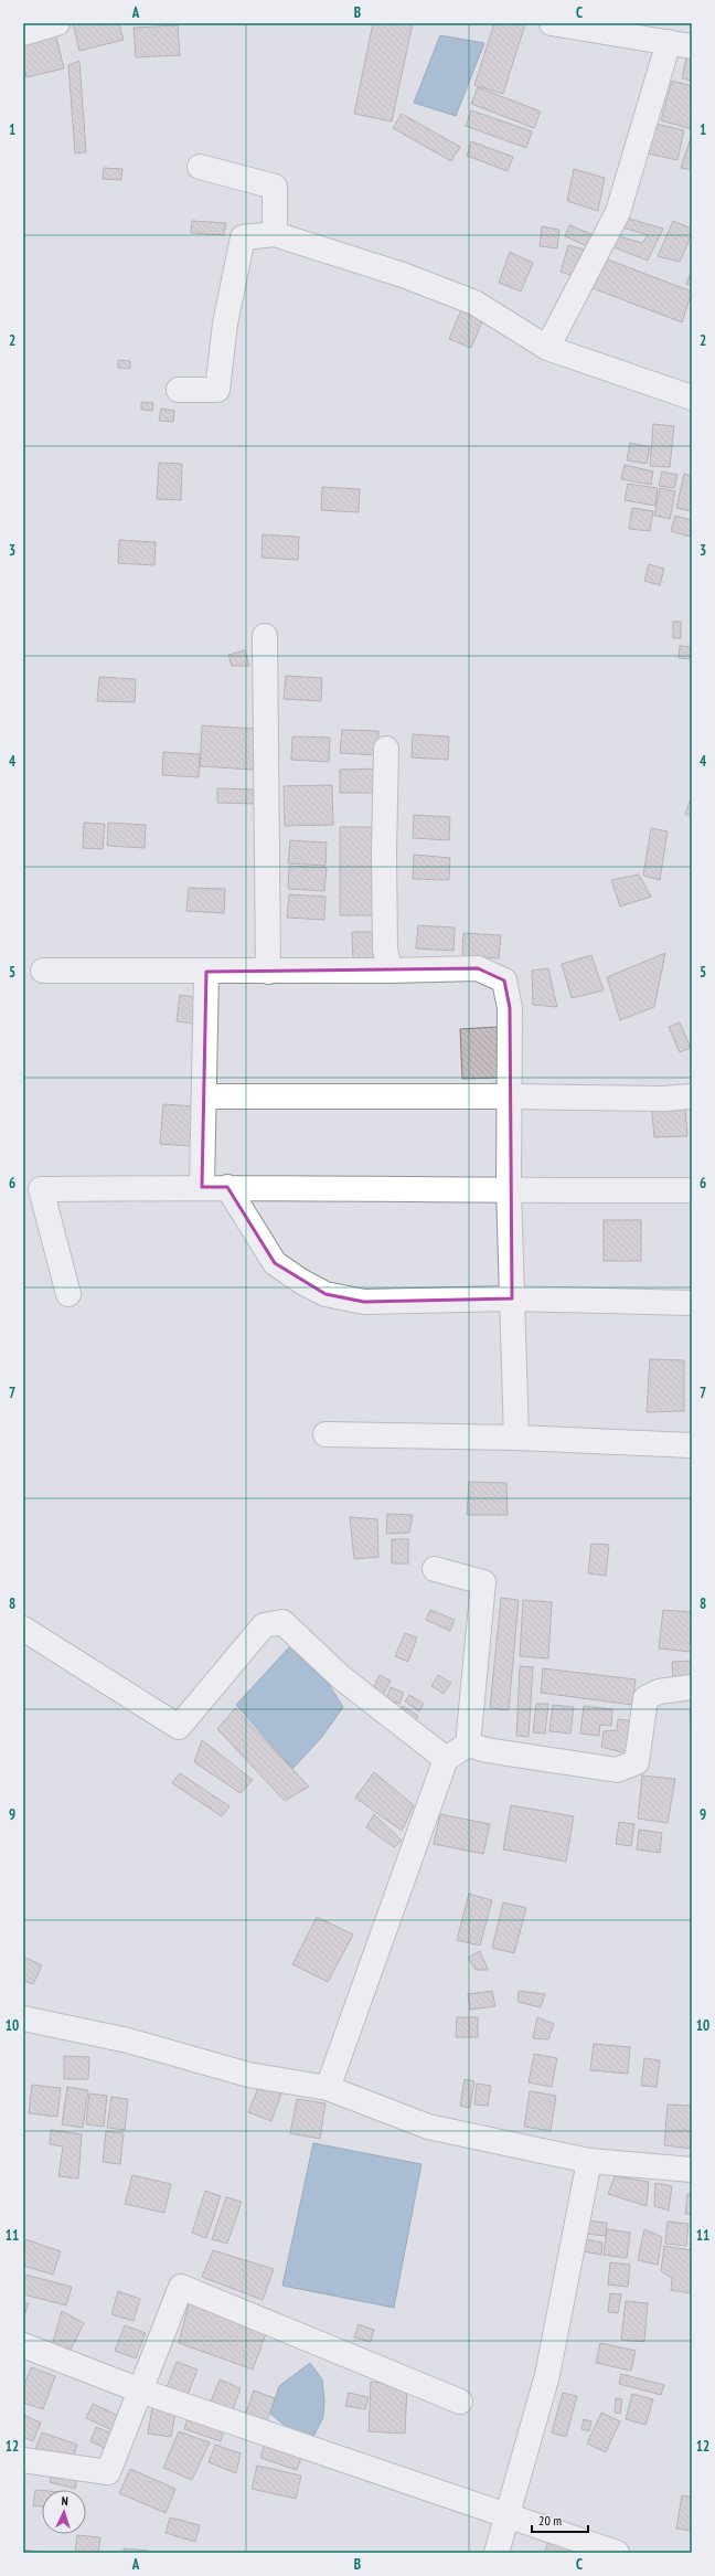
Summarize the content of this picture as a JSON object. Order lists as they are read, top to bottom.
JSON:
{
  "scale_bar": "20 m",
  "north": "top",
  "grid": {
    "columns": ["A", "B", "C"],
    "rows": [
      "1",
      "2",
      "3",
      "4",
      "5",
      "6",
      "7",
      "8",
      "9",
      "10",
      "11",
      "12"
    ]
  }
}
